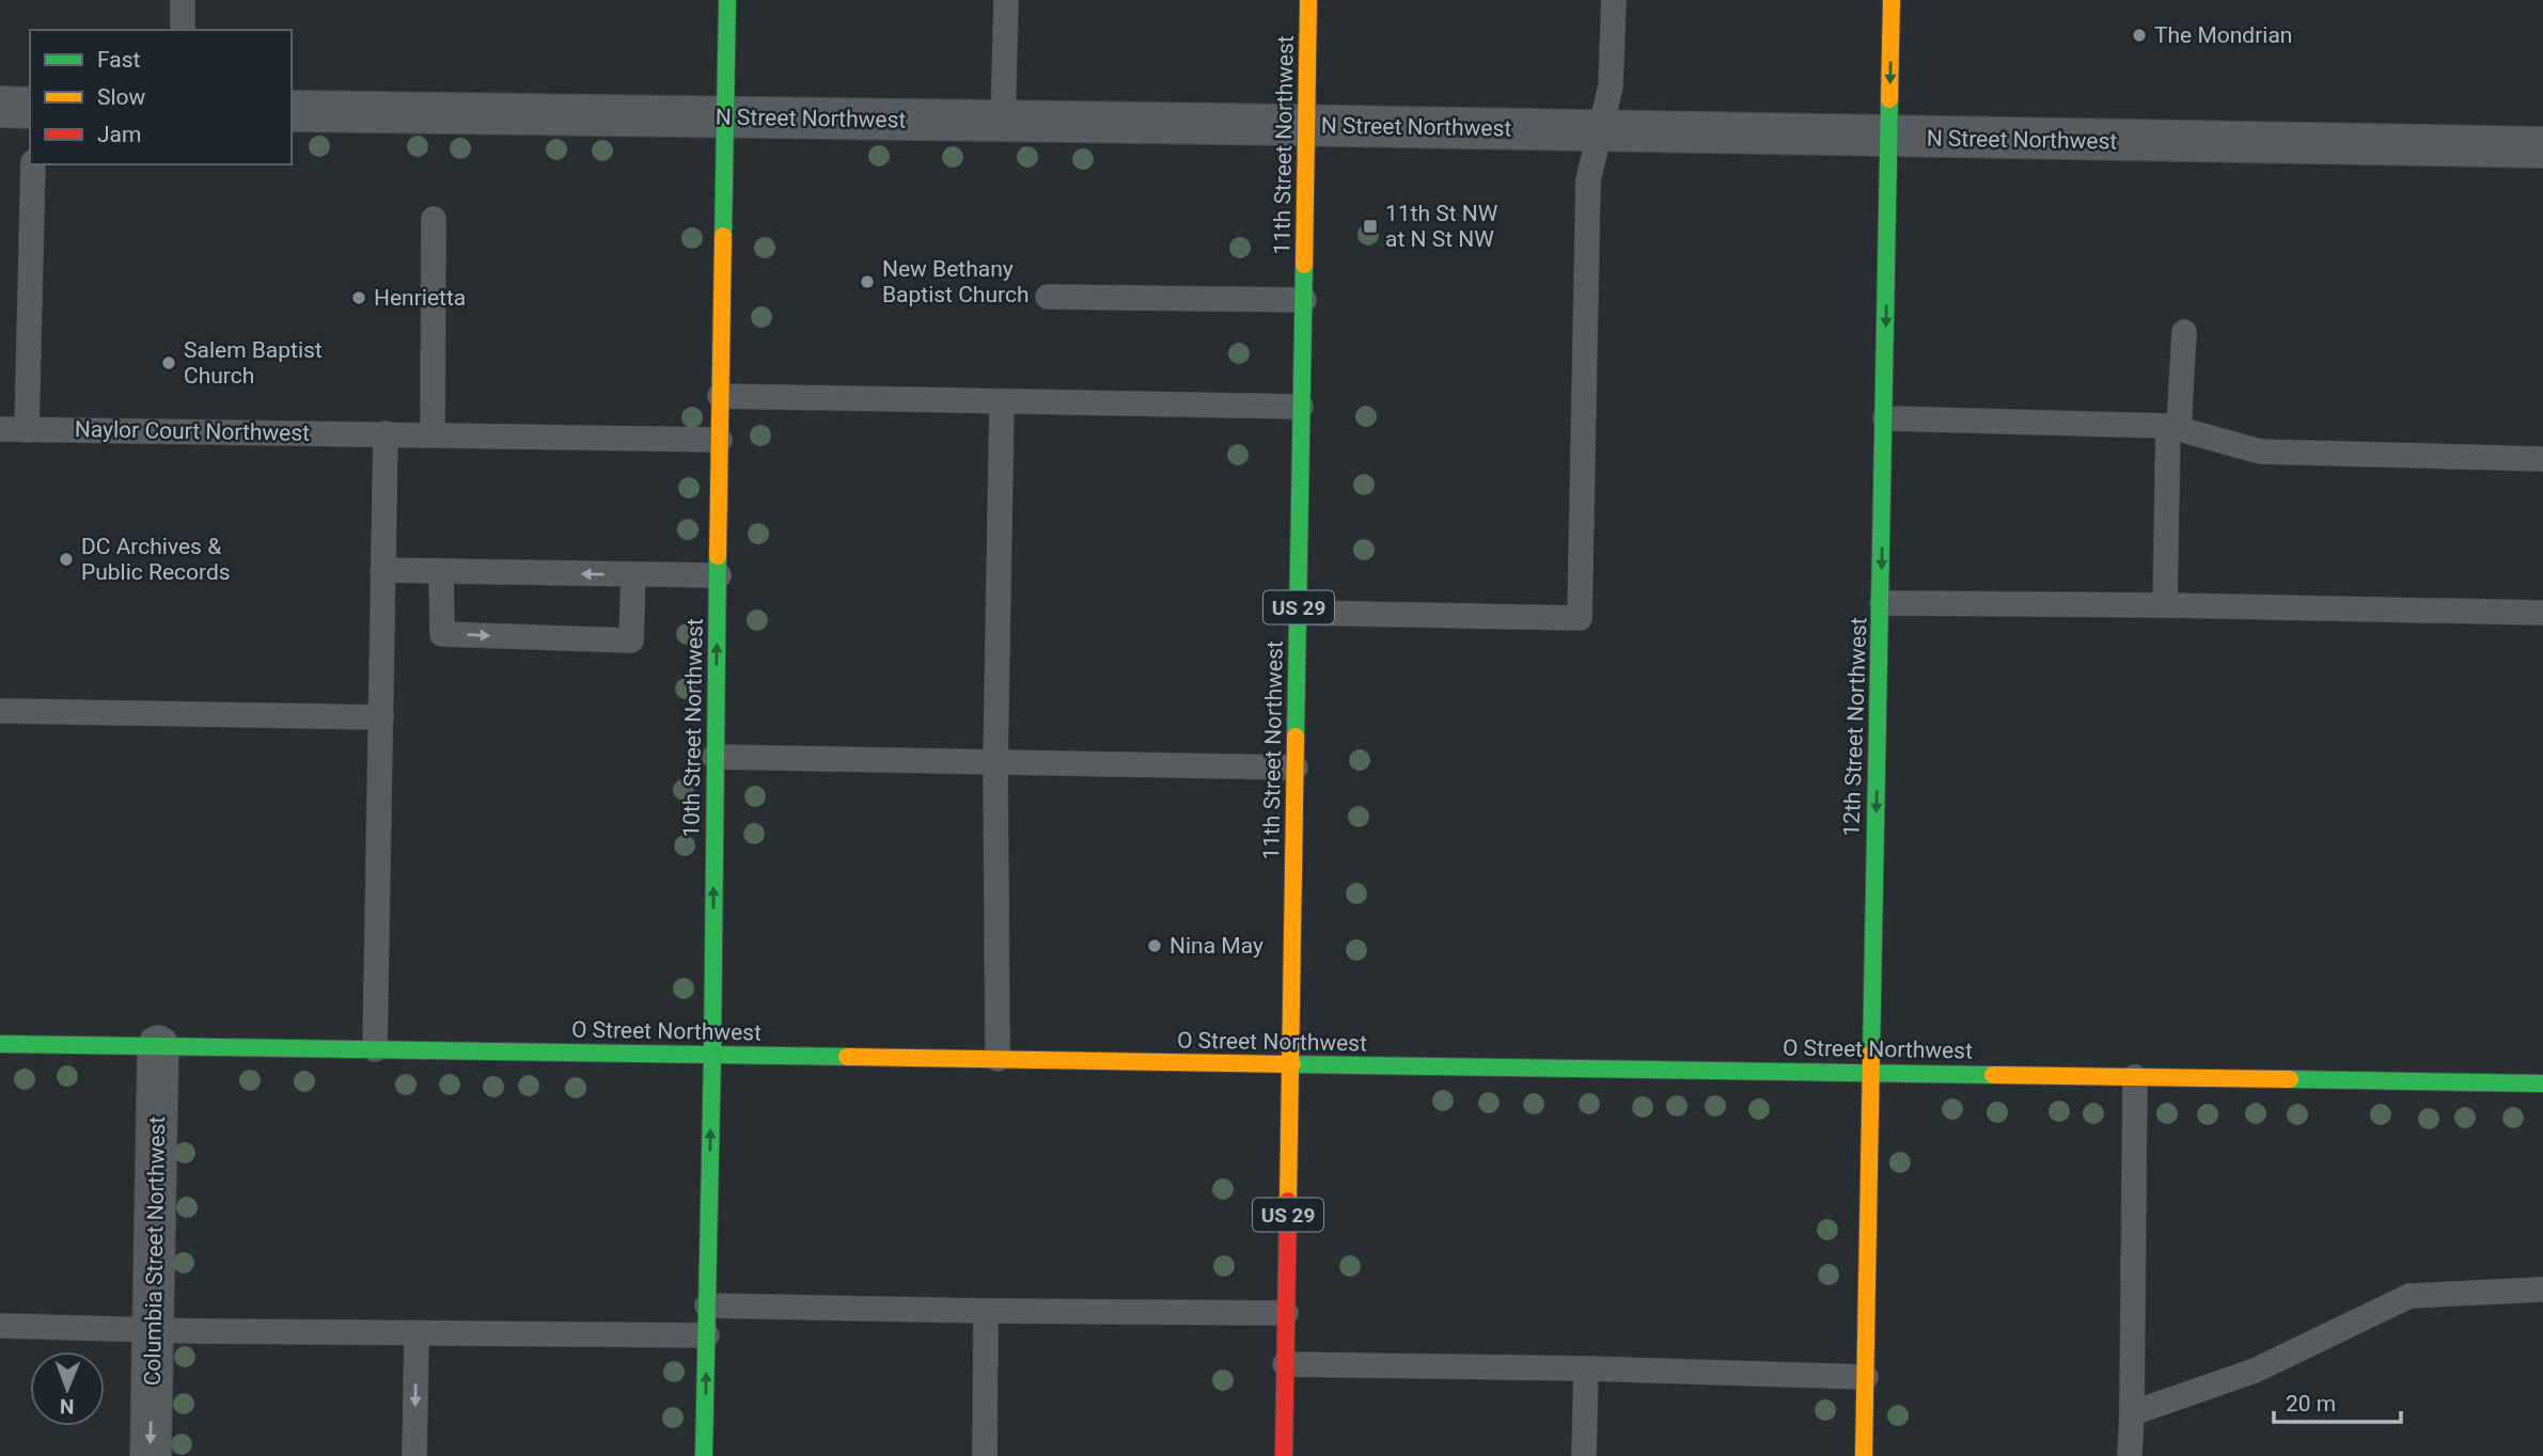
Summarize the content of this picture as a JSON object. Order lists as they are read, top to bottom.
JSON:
{
  "streets": {
    "main road": [
      "11th Street Northwest",
      "US 29",
      "12th Street Northwest",
      "10th Street Northwest",
      "O Street Northwest"
    ],
    "street": ["N Street Northwest", "Columbia Street Northwest"],
    "lane": ["Naylor Court Northwest"]
  },
  "crossings": [
    ["N Street Northwest", "11th Street Northwest"],
    ["N Street Northwest", "12th Street Northwest"],
    ["N Street Northwest", "10th Street Northwest"],
    ["11th Street Northwest", "O Street Northwest"],
    ["Naylor Court Northwest", "10th Street Northwest"],
    ["12th Street Northwest", "O Street Northwest"],
    ["10th Street Northwest", "O Street Northwest"],
    ["O Street Northwest", "Columbia Street Northwest"]
  ],
  "one_way": ["12th Street Northwest", "10th Street Northwest"],
  "places": {
    "other": [
      "The Mondrian",
      "New Bethany Baptist Church",
      "Henrietta",
      "Salem Baptist Church",
      "DC Archives & Public Records",
      "Nina May"
    ],
    "transit": ["11th St NW at N St NW"]
  },
  "legend": ["Fast", "Slow", "Jam"],
  "scale_bar": "20 m",
  "north": "bottom"
}
